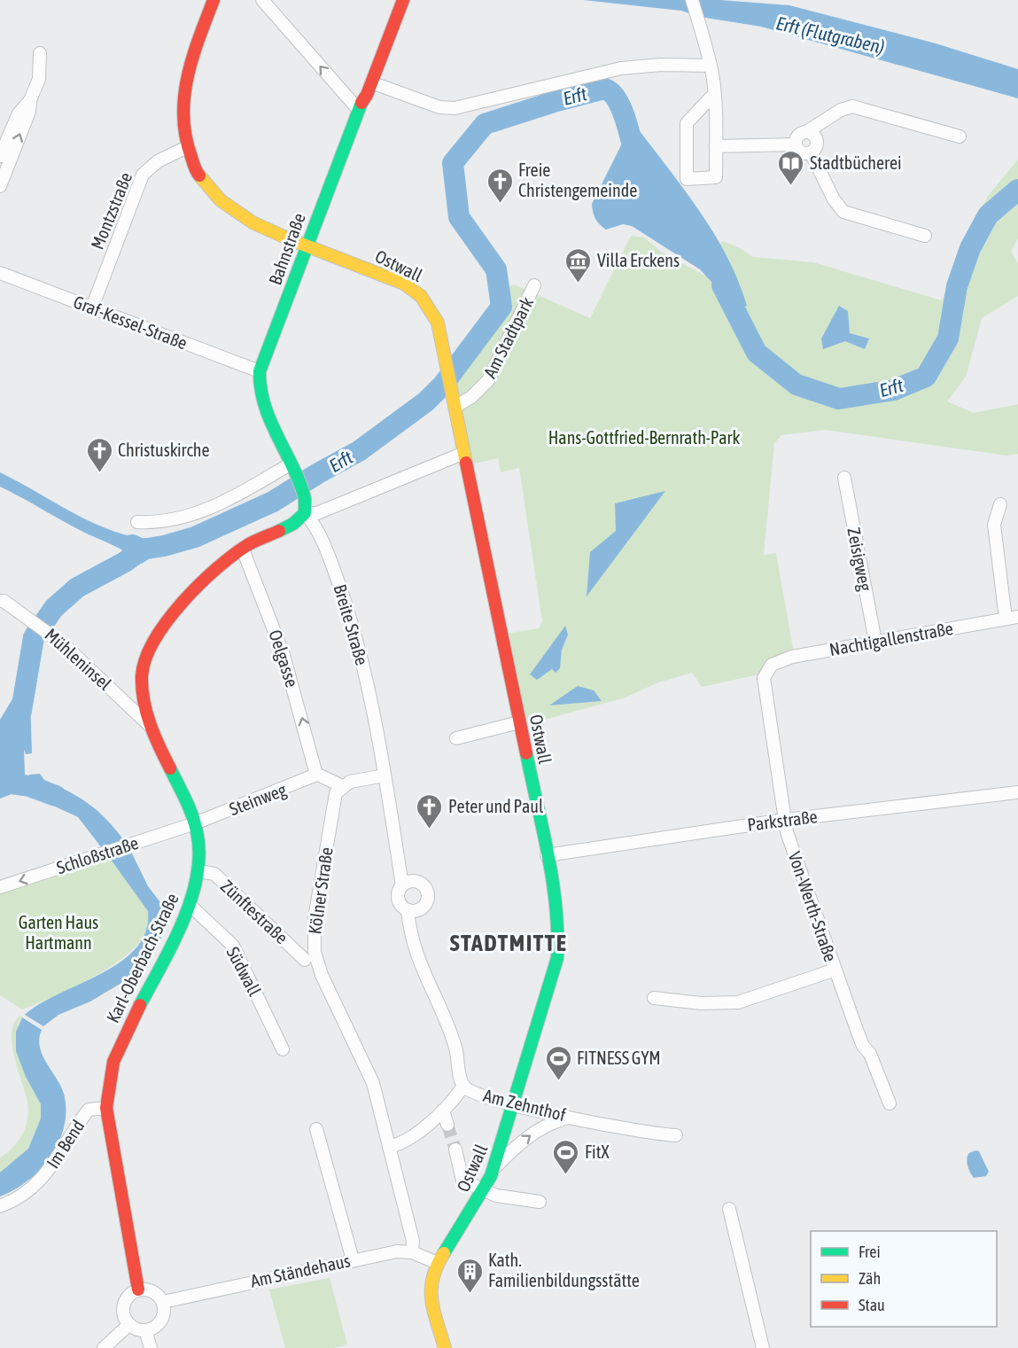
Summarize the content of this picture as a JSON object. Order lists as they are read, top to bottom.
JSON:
{
  "streets": {
    "main road": ["Bahnstraße", "Ostwall", "Karl-Oberbach-Straße"],
    "street": [
      "Montzstraße",
      "Graf-Kessel-Straße",
      "Am Stadtpark",
      "Zeisigweg",
      "Breite Straße",
      "Nachtigallenstraße",
      "Oelgasse",
      "Mühleninsel",
      "Steinweg",
      "Parkstraße",
      "Schloßstraße",
      "Kölner Straße",
      "Von-Werth-Straße",
      "Zünftestraße",
      "Südwall",
      "Am Zehnthof",
      "Im Bend",
      "Am Ständehaus"
    ]
  },
  "crossings": [
    ["Montzstraße", "Graf-Kessel-Straße"],
    ["Bahnstraße", "Ostwall"],
    ["Bahnstraße", "Graf-Kessel-Straße"],
    ["Bahnstraße", "Breite Straße"],
    ["Bahnstraße", "Karl-Oberbach-Straße"],
    ["Ostwall", "Am Stadtpark"],
    ["Ostwall", "Parkstraße"],
    ["Ostwall", "Karl-Oberbach-Straße"],
    ["Ostwall", "Am Zehnthof"],
    ["Ostwall", "Am Ständehaus"],
    ["Zeisigweg", "Nachtigallenstraße"],
    ["Breite Straße", "Karl-Oberbach-Straße"],
    ["Breite Straße", "Am Zehnthof"],
    ["Nachtigallenstraße", "Von-Werth-Straße"],
    ["Oelgasse", "Steinweg"],
    ["Oelgasse", "Karl-Oberbach-Straße"],
    ["Mühleninsel", "Karl-Oberbach-Straße"],
    ["Steinweg", "Schloßstraße"],
    ["Steinweg", "Karl-Oberbach-Straße"],
    ["Parkstraße", "Von-Werth-Straße"],
    ["Schloßstraße", "Karl-Oberbach-Straße"],
    ["Kölner Straße", "Am Ständehaus"],
    ["Zünftestraße", "Karl-Oberbach-Straße"],
    ["Karl-Oberbach-Straße", "Südwall"],
    ["Karl-Oberbach-Straße", "Im Bend"],
    ["Karl-Oberbach-Straße", "Am Ständehaus"]
  ],
  "one_way": ["Oelgasse", "Schloßstraße"],
  "districts": ["STADTMITTE"],
  "water": ["Erft (Flutgraben)", "Erft"],
  "parks": ["Hans-Gottfried-Bernrath-Park", "Garten Haus Hartmann"],
  "places": {
    "library": ["Stadtbücherei"],
    "church": ["Freie Christengemeinde", "Christuskirche", "Peter und Paul"],
    "museum": ["Villa Erckens"],
    "sports": ["FITNESS GYM", "FitX"],
    "building": ["Kath. Familienbildungsstätte"]
  },
  "legend": ["Frei", "Zäh", "Stau"]
}
